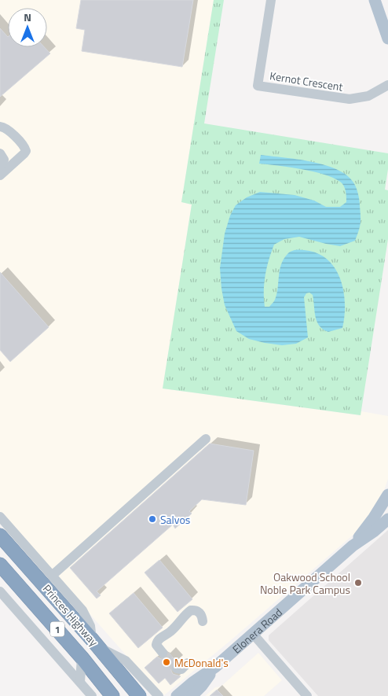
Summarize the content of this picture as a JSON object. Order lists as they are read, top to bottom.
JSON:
{
  "streets": {
    "highway": ["Princes Highway", "1"],
    "main road": ["Elonera Road"],
    "street": ["Kernot Crescent"]
  },
  "places": ["Salvos", "Oakwood School Noble Park Campus", "McDonald's"],
  "north": "top"
}
